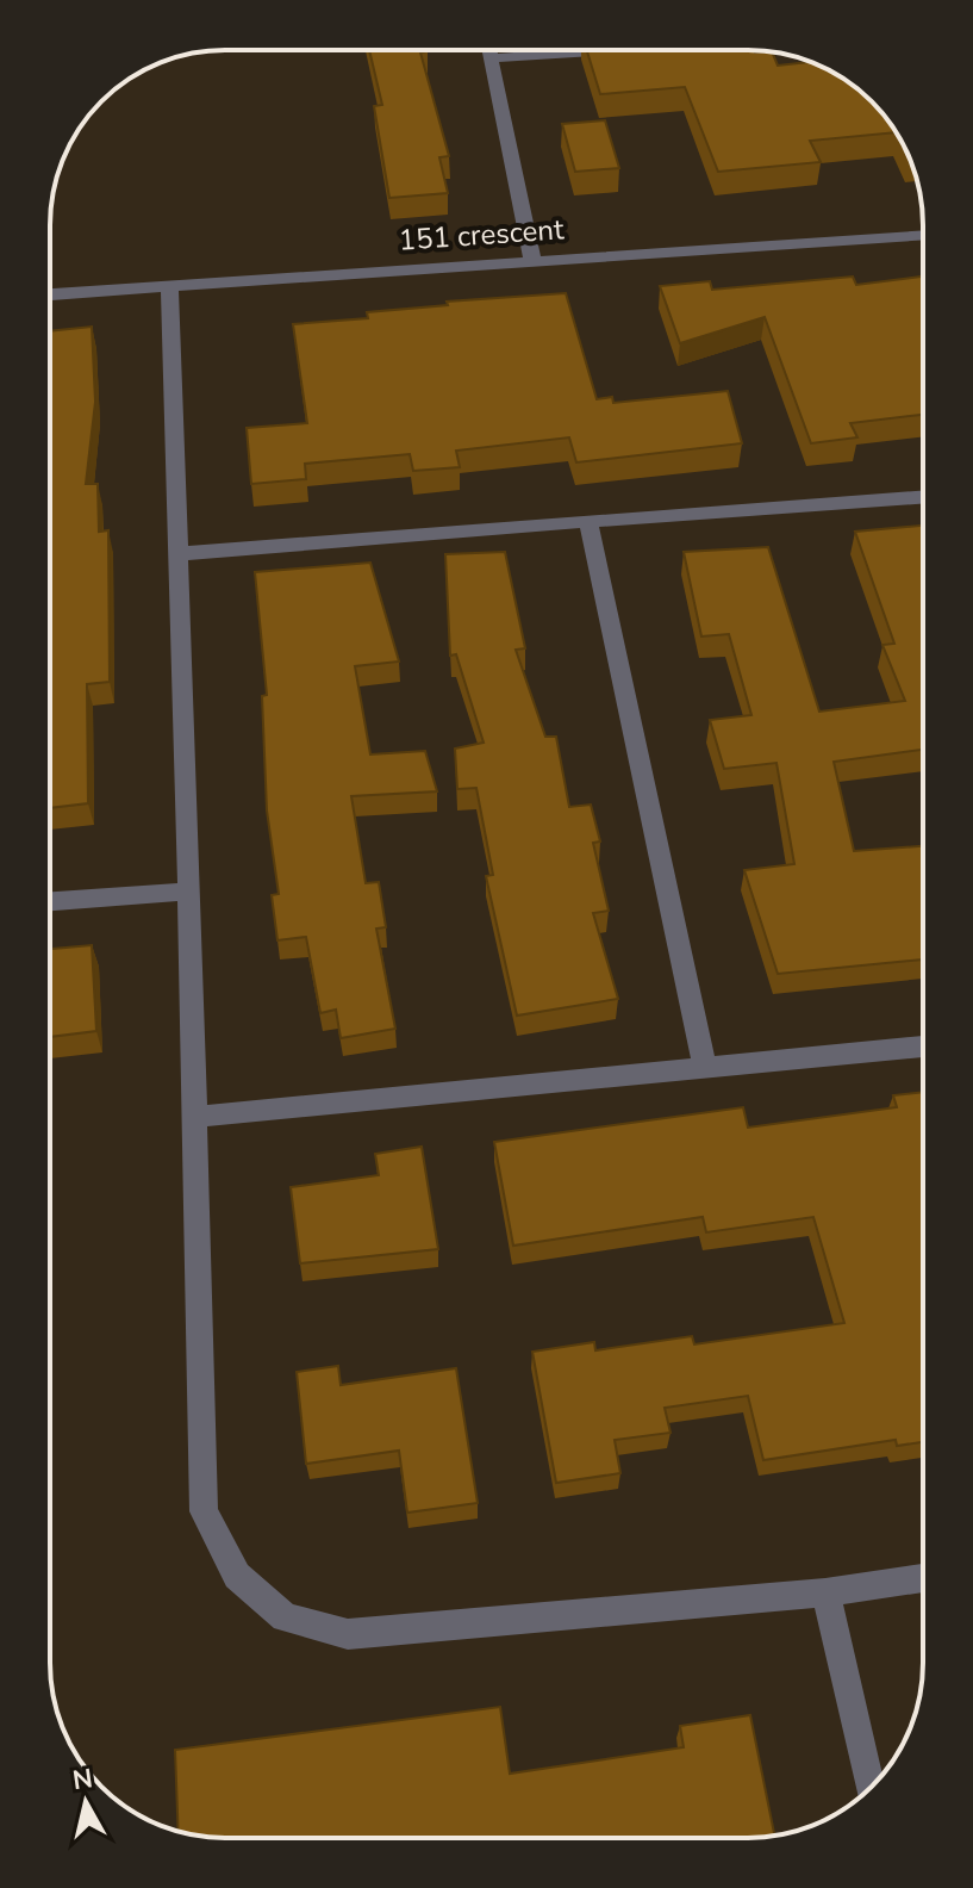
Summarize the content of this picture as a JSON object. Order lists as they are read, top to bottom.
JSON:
{
  "streets": {
    "street": ["151 crescent"]
  },
  "north": "top"
}
